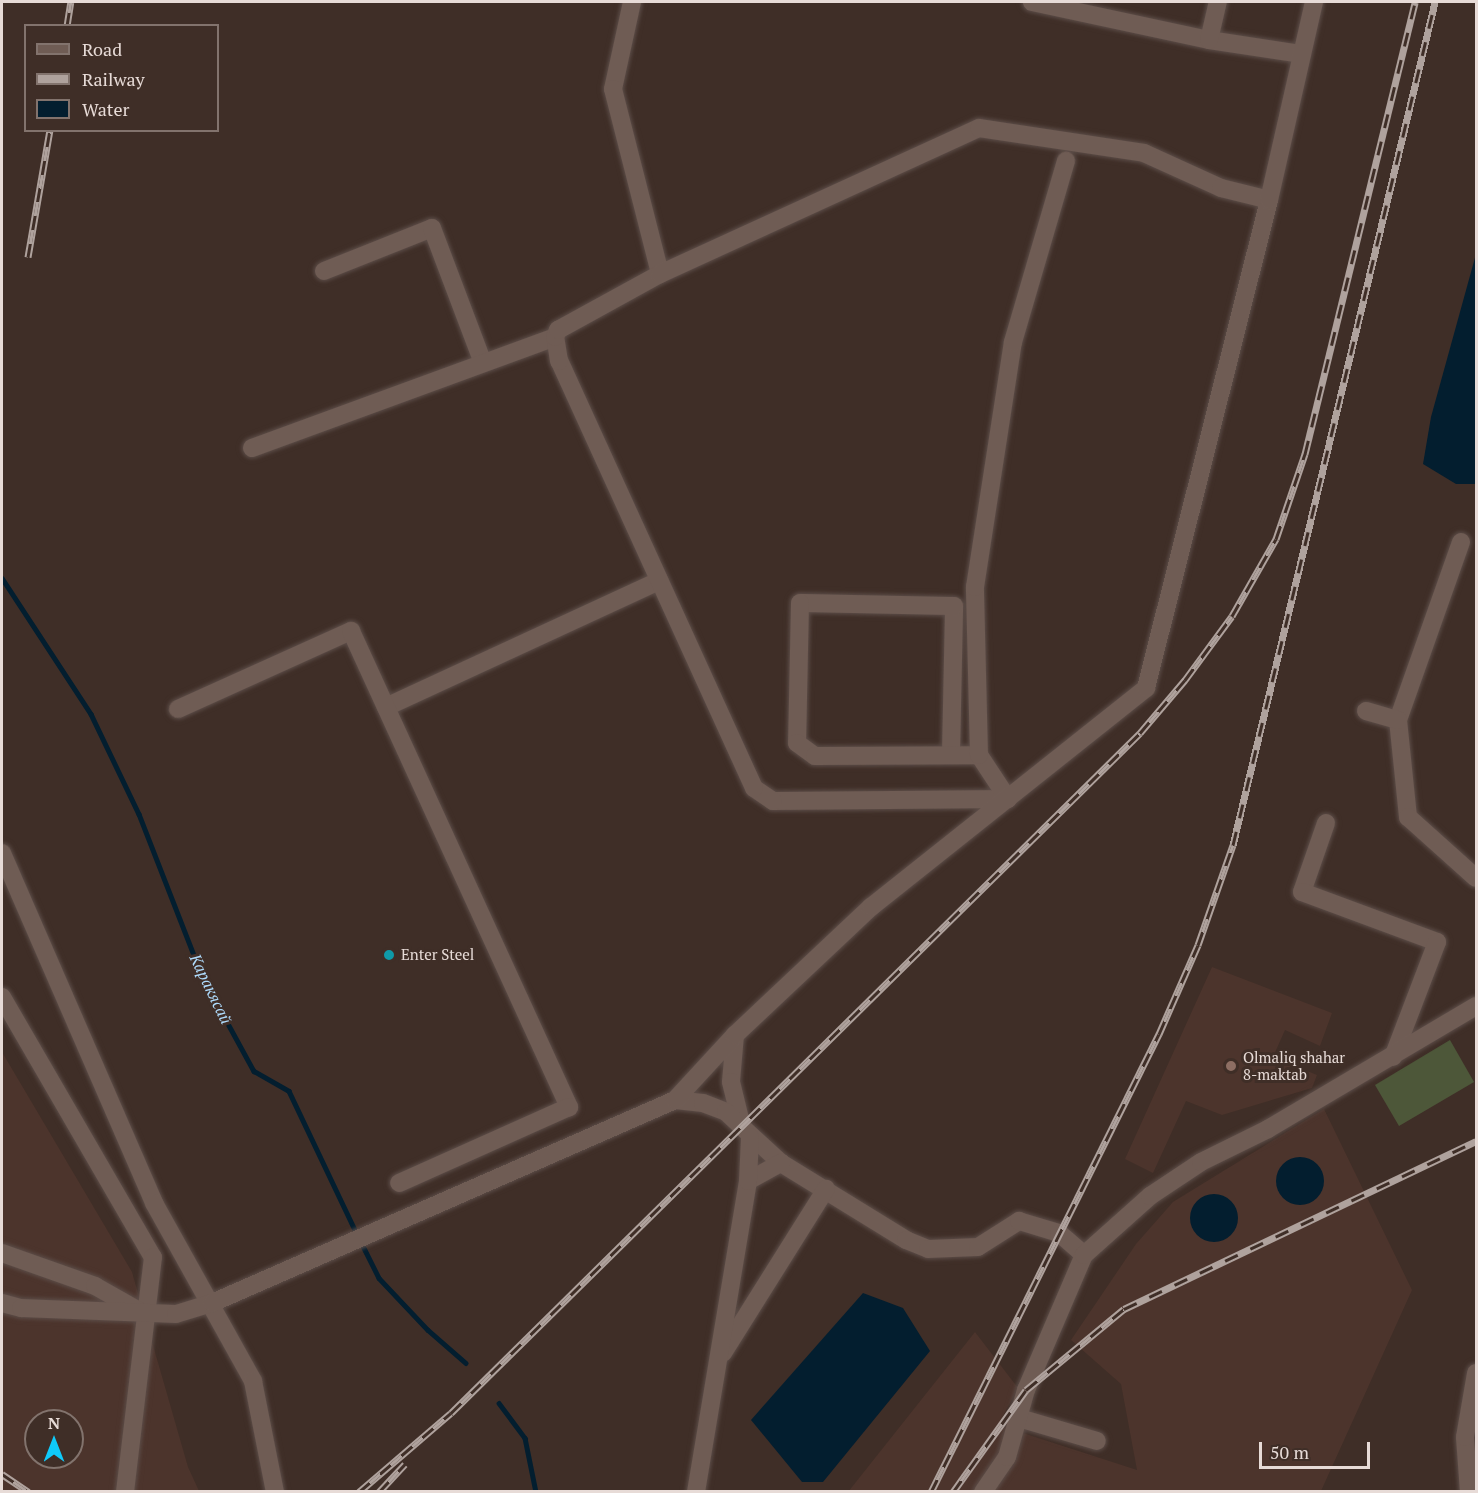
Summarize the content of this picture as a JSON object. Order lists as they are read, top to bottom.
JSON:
{
  "water": ["Каракясай"],
  "places": ["Enter Steel", "Olmaliq shahar 8-maktab"],
  "legend": ["Road", "Railway", "Water"],
  "scale_bar": "50 m",
  "north": "top"
}
